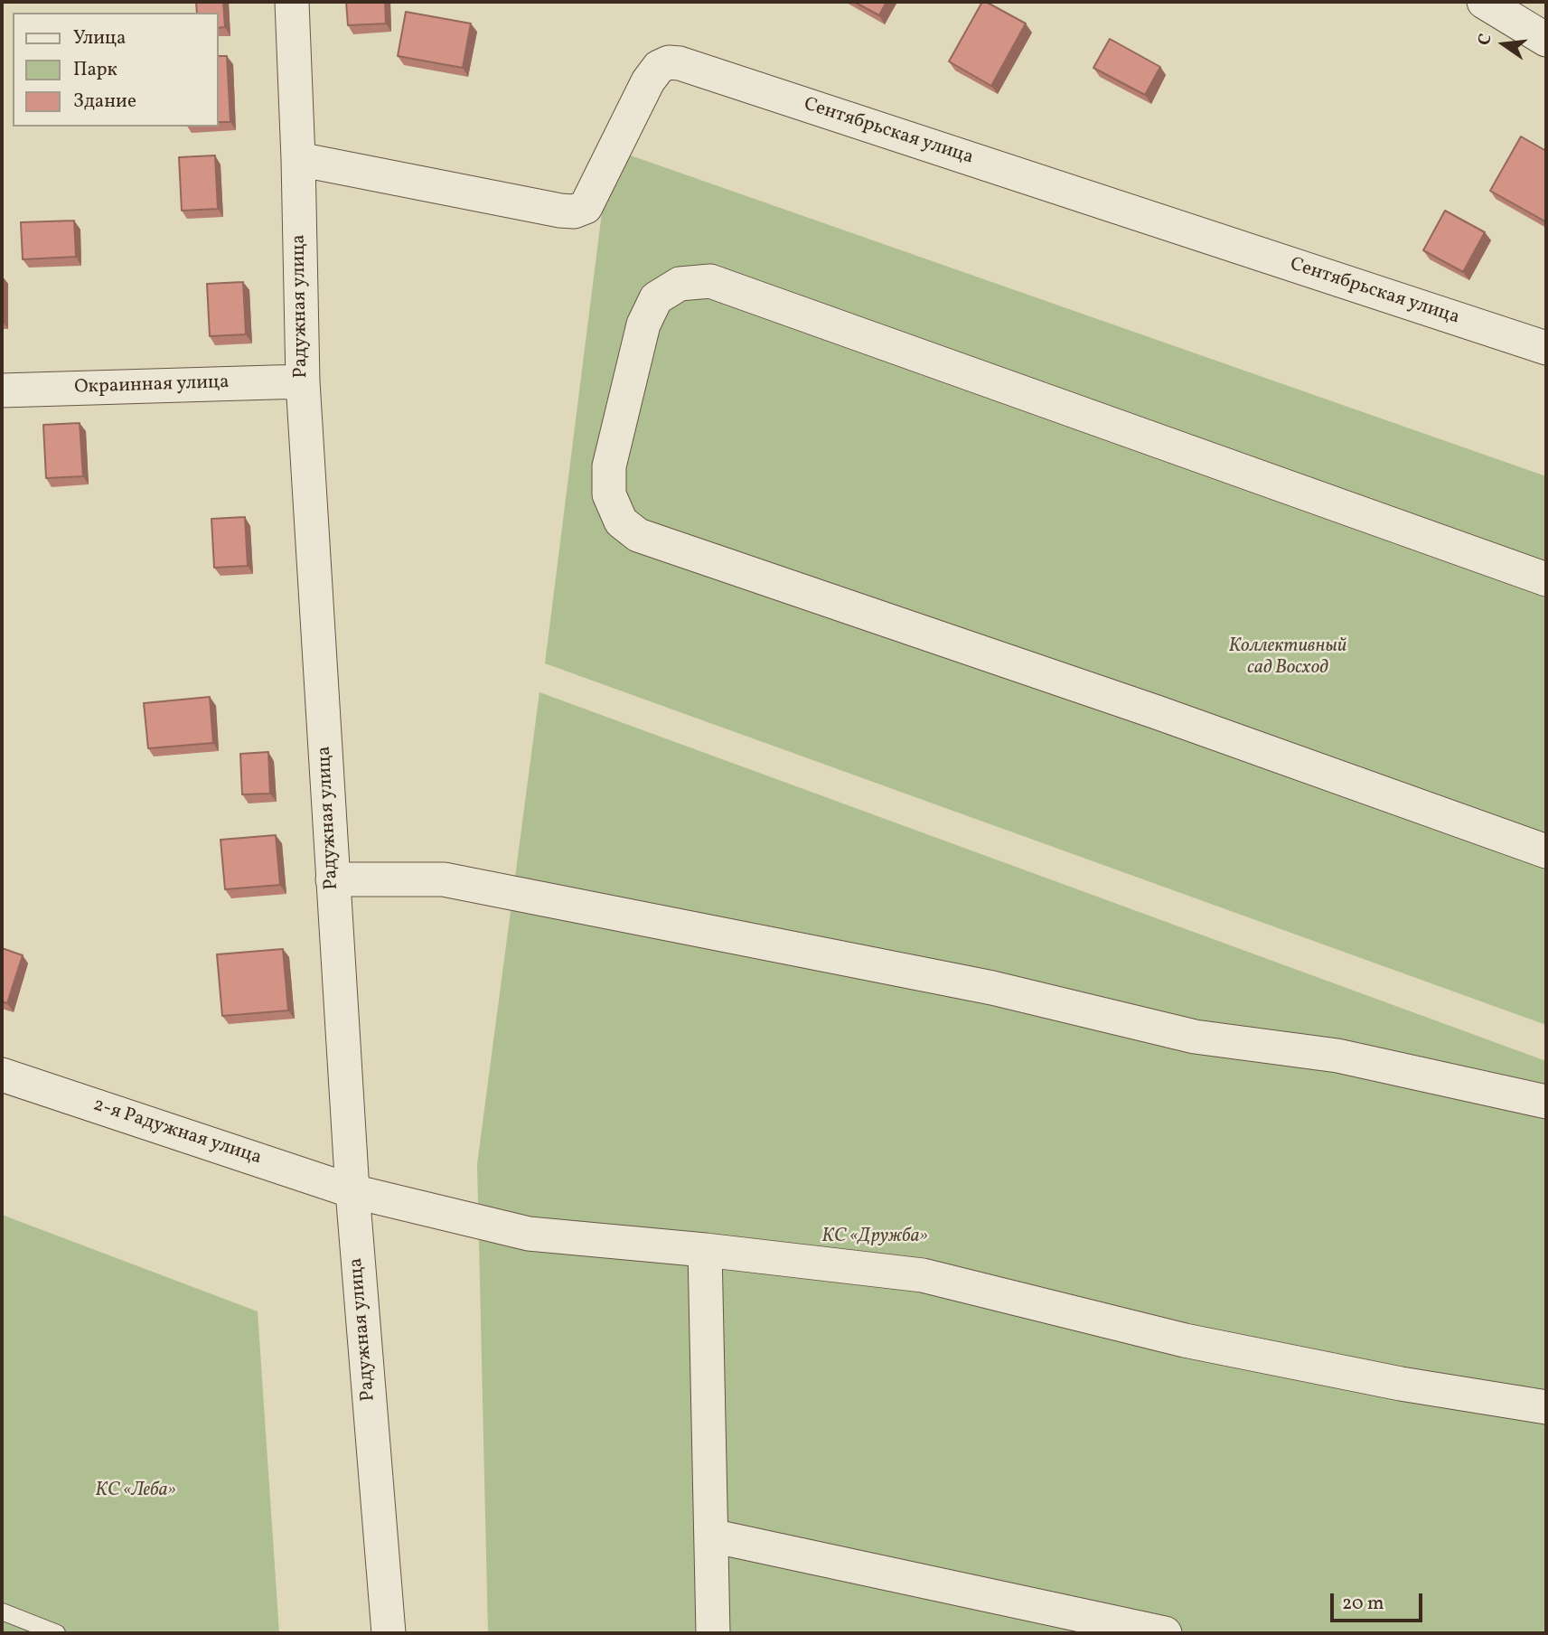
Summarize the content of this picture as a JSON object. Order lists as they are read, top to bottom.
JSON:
{
  "streets": {
    "street": [
      "Сентябрьская улица",
      "Радужная улица",
      "Окраинная улица",
      "2-я Радужная улица"
    ]
  },
  "crossings": [
    ["Сентябрьская улица", "Радужная улица"],
    ["Радужная улица", "Окраинная улица"],
    ["Радужная улица", "2-я Радужная улица"]
  ],
  "parks": ["Коллективный сад Восход", "КС «Дружба»", "КС «Леба»"],
  "legend": ["Улица", "Парк", "Здание"],
  "scale_bar": "20 m",
  "north": "left"
}
